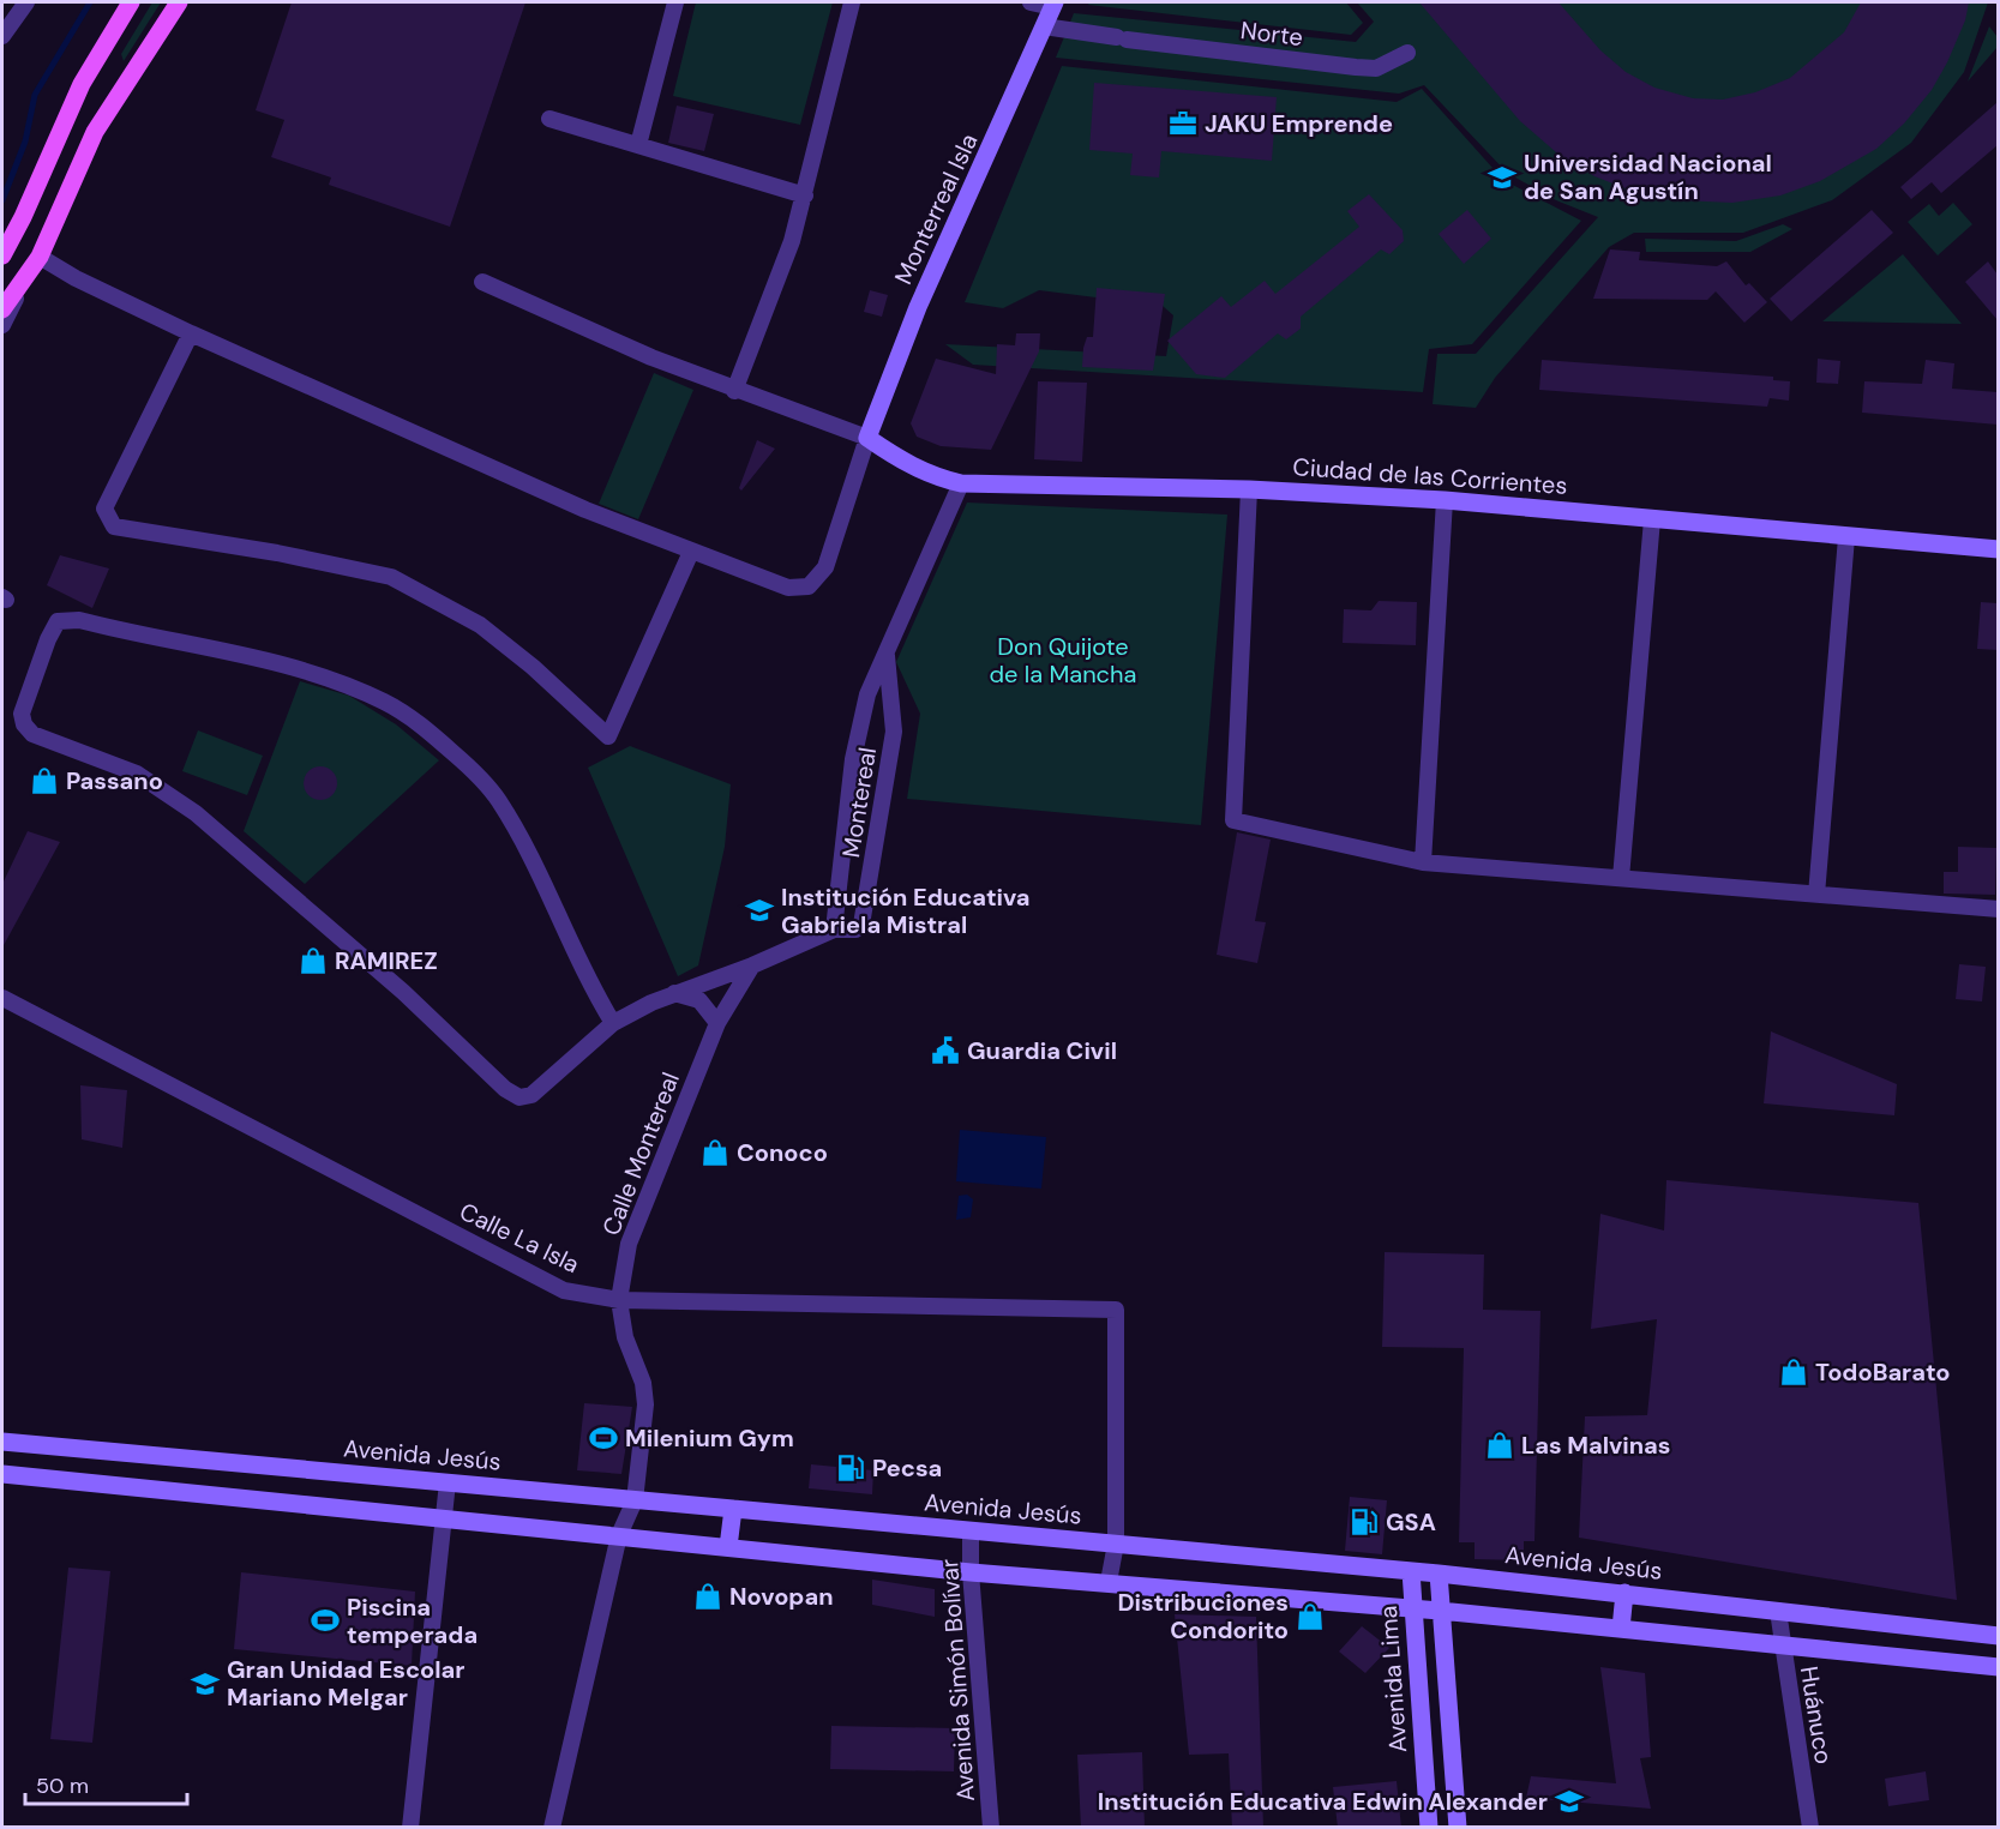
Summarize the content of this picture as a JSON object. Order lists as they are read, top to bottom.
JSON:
{
  "streets": {
    "main road": [
      "Monterreal Isla",
      "Ciudad de las Corrientes",
      "Avenida Jesús",
      "Avenida Lima"
    ],
    "street": [
      "Norte",
      "Montereal",
      "Calle Montereal",
      "Calle La Isla",
      "Avenida Simón Bolívar",
      "Huánuco"
    ]
  },
  "crossings": [
    ["Norte", "Monterreal Isla"],
    ["Monterreal Isla", "Ciudad de las Corrientes"],
    ["Ciudad de las Corrientes", "Montereal"],
    ["Montereal", "Calle Montereal"],
    ["Calle Montereal", "Calle La Isla"],
    ["Calle Montereal", "Avenida Jesús"],
    ["Calle La Isla", "Avenida Jesús"],
    ["Avenida Jesús", "Avenida Lima"],
    ["Avenida Jesús", "Avenida Simón Bolívar"],
    ["Avenida Jesús", "Huánuco"]
  ],
  "parks": ["Don Quijote de la Mancha"],
  "places": {
    "office": ["JAKU Emprende"],
    "school or university": [
      "Universidad Nacional de San Agustín",
      "Institución Educativa Gabriela Mistral",
      "Gran Unidad Escolar Mariano Melgar",
      "Institución Educativa Edwin Alexander"
    ],
    "shop": [
      "Passano",
      "RAMIREZ",
      "Conoco",
      "TodoBarato",
      "Las Malvinas",
      "Novopan",
      "Distribuciones Condorito"
    ],
    "public building": ["Guardia Civil"],
    "sports": ["Milenium Gym", "Piscina temperada"],
    "fuel station": ["Pecsa", "GSA"]
  },
  "scale_bar": "50 m"
}
